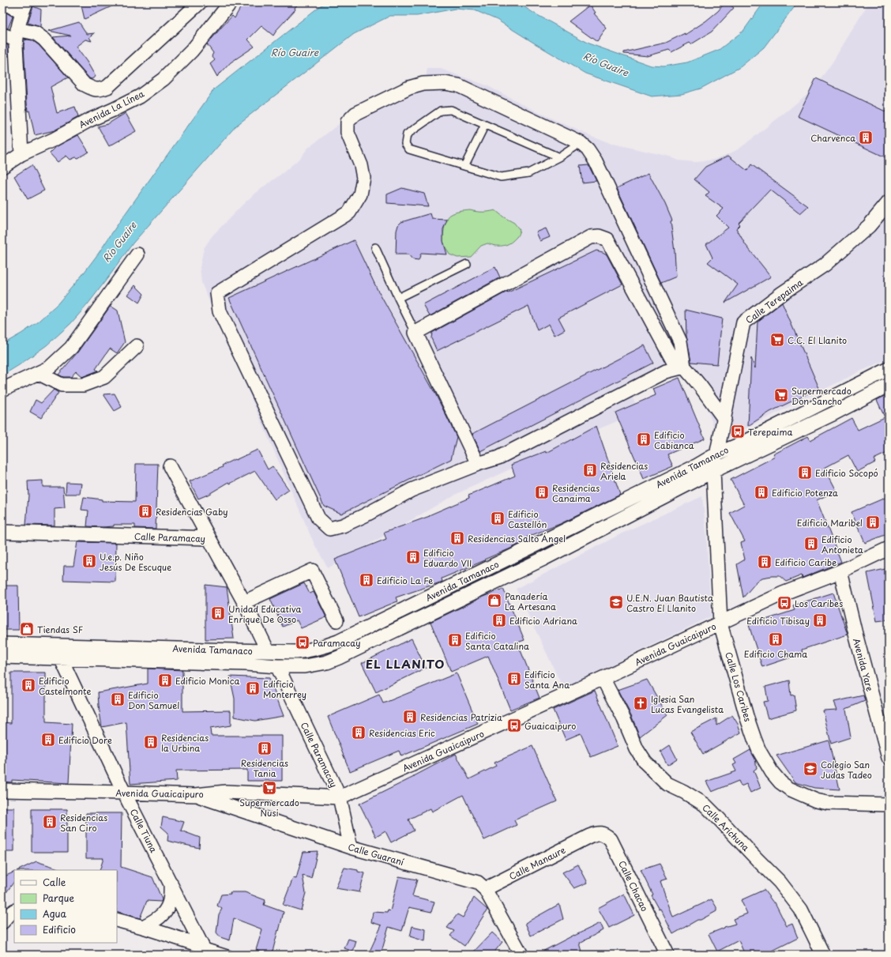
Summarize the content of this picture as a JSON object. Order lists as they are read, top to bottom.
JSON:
{
  "streets": {
    "street": [
      "Avenida La Línea",
      "Calle Terepaima",
      "Avenida Tamanaco",
      "Calle Paramacay",
      "Avenida Guaicaipuro",
      "Avenida Yare",
      "Calle Los Caribes",
      "Calle Arichuna",
      "Calle Tiuna",
      "Calle Guaraní",
      "Calle Manaure",
      "Calle Chacao"
    ]
  },
  "crossings": [
    ["Calle Terepaima", "Avenida Tamanaco"],
    ["Calle Terepaima", "Calle Los Caribes"],
    ["Avenida Tamanaco", "Calle Paramacay"],
    ["Avenida Tamanaco", "Calle Los Caribes"],
    ["Avenida Tamanaco", "Calle Tiuna"],
    ["Calle Paramacay", "Avenida Guaicaipuro"],
    ["Calle Paramacay", "Calle Guaraní"],
    ["Avenida Guaicaipuro", "Avenida Yare"],
    ["Avenida Guaicaipuro", "Calle Los Caribes"],
    ["Avenida Guaicaipuro", "Calle Arichuna"],
    ["Avenida Guaicaipuro", "Calle Tiuna"],
    ["Avenida Guaicaipuro", "Calle Guaraní"],
    ["Calle Guaraní", "Calle Manaure"],
    ["Calle Manaure", "Calle Chacao"]
  ],
  "districts": ["EL LLANITO"],
  "water": ["Río Guaire"],
  "places": {
    "building": [
      "Charvenca",
      "Edificio Cabianca",
      "Residencias Ariela",
      "Edificio Socopó",
      "Residencias Canaima",
      "Edificio Potenza",
      "Residencias Gaby",
      "Edificio Castellón",
      "Edificio Maribel",
      "Residencias Salto Ángel",
      "Edificio Antonieta",
      "Edificio Eduardo VII",
      "U.e.p. Niño Jesús De Escuque",
      "Edificio Caribe",
      "Edificio La Fe",
      "Unidad Educativa Enrique De Osso",
      "Edificio Adriana",
      "Edificio Tibisay",
      "Edificio Chama",
      "Edificio Santa Catalina",
      "Edificio Santa Ana",
      "Edificio Monica",
      "Edificio Castelmonte",
      "Edificio Monterrey",
      "Edificio Don Samuel",
      "Residencias Patrizia",
      "Residencias Eric",
      "Edificio Dore",
      "Residencias la Urbina",
      "Residencias Tania",
      "Residencias San Ciro"
    ],
    "supermarket": ["C.C. El Llanito", "Supermercado Don Sancho", "Supermercado Nusi"],
    "bus stop": [
      "Terepaima",
      "Los Caribes",
      "Paramacay",
      "Guaicaipuro"
    ],
    "shop": ["Panadería La Artesana", "Tiendas SF"],
    "school or university": ["U.E.N. Juan Bautista Castro El Llanito", "Colegio San Judas Tadeo"],
    "church": ["Iglesia San Lucas Evangelista"]
  },
  "legend": [
    "Calle",
    "Parque",
    "Agua",
    "Edificio"
  ]
}
